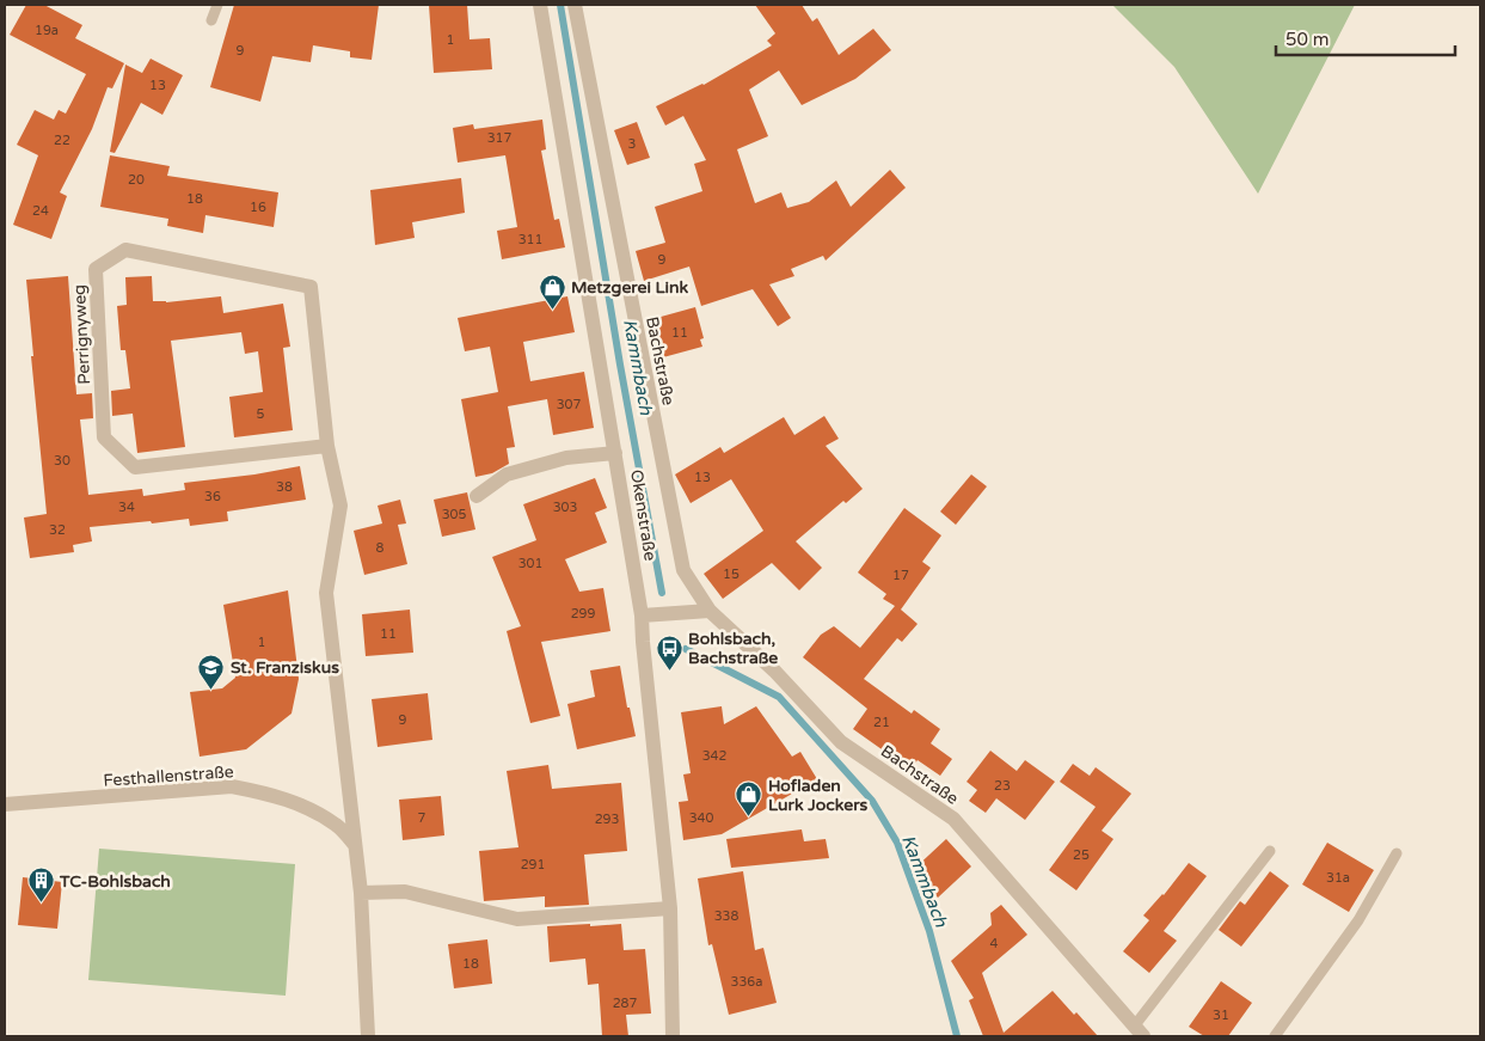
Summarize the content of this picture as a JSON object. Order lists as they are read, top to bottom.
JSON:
{
  "streets": {
    "street": [
      "Perrignyweg",
      "Bachstraße",
      "Okenstraße",
      "Festhallenstraße"
    ]
  },
  "crossings": [
    ["Perrignyweg", "Festhallenstraße"]
  ],
  "water": ["Kammbach"],
  "places": {
    "shop": ["Metzgerei Link", "Hofladen Lurk Jockers"],
    "bus stop": ["Bohlsbach, Bachstraße"],
    "school or university": ["St. Franziskus"],
    "building": ["TC-Bohlsbach"]
  },
  "house_numbers": [
    "19a",
    "1",
    "9",
    "13",
    "317",
    "22",
    "3",
    "20",
    "18",
    "16",
    "24",
    "311",
    "9",
    "11",
    "307",
    "5",
    "30",
    "13",
    "38",
    "36",
    "34",
    "303",
    "305",
    "32",
    "8",
    "301",
    "15",
    "17",
    "299",
    "11",
    "1",
    "9",
    "21",
    "342",
    "23",
    "7",
    "340",
    "293",
    "25",
    "291",
    "31a",
    "338",
    "4",
    "18",
    "336a",
    "287",
    "31"
  ],
  "scale_bar": "50 m"
}
